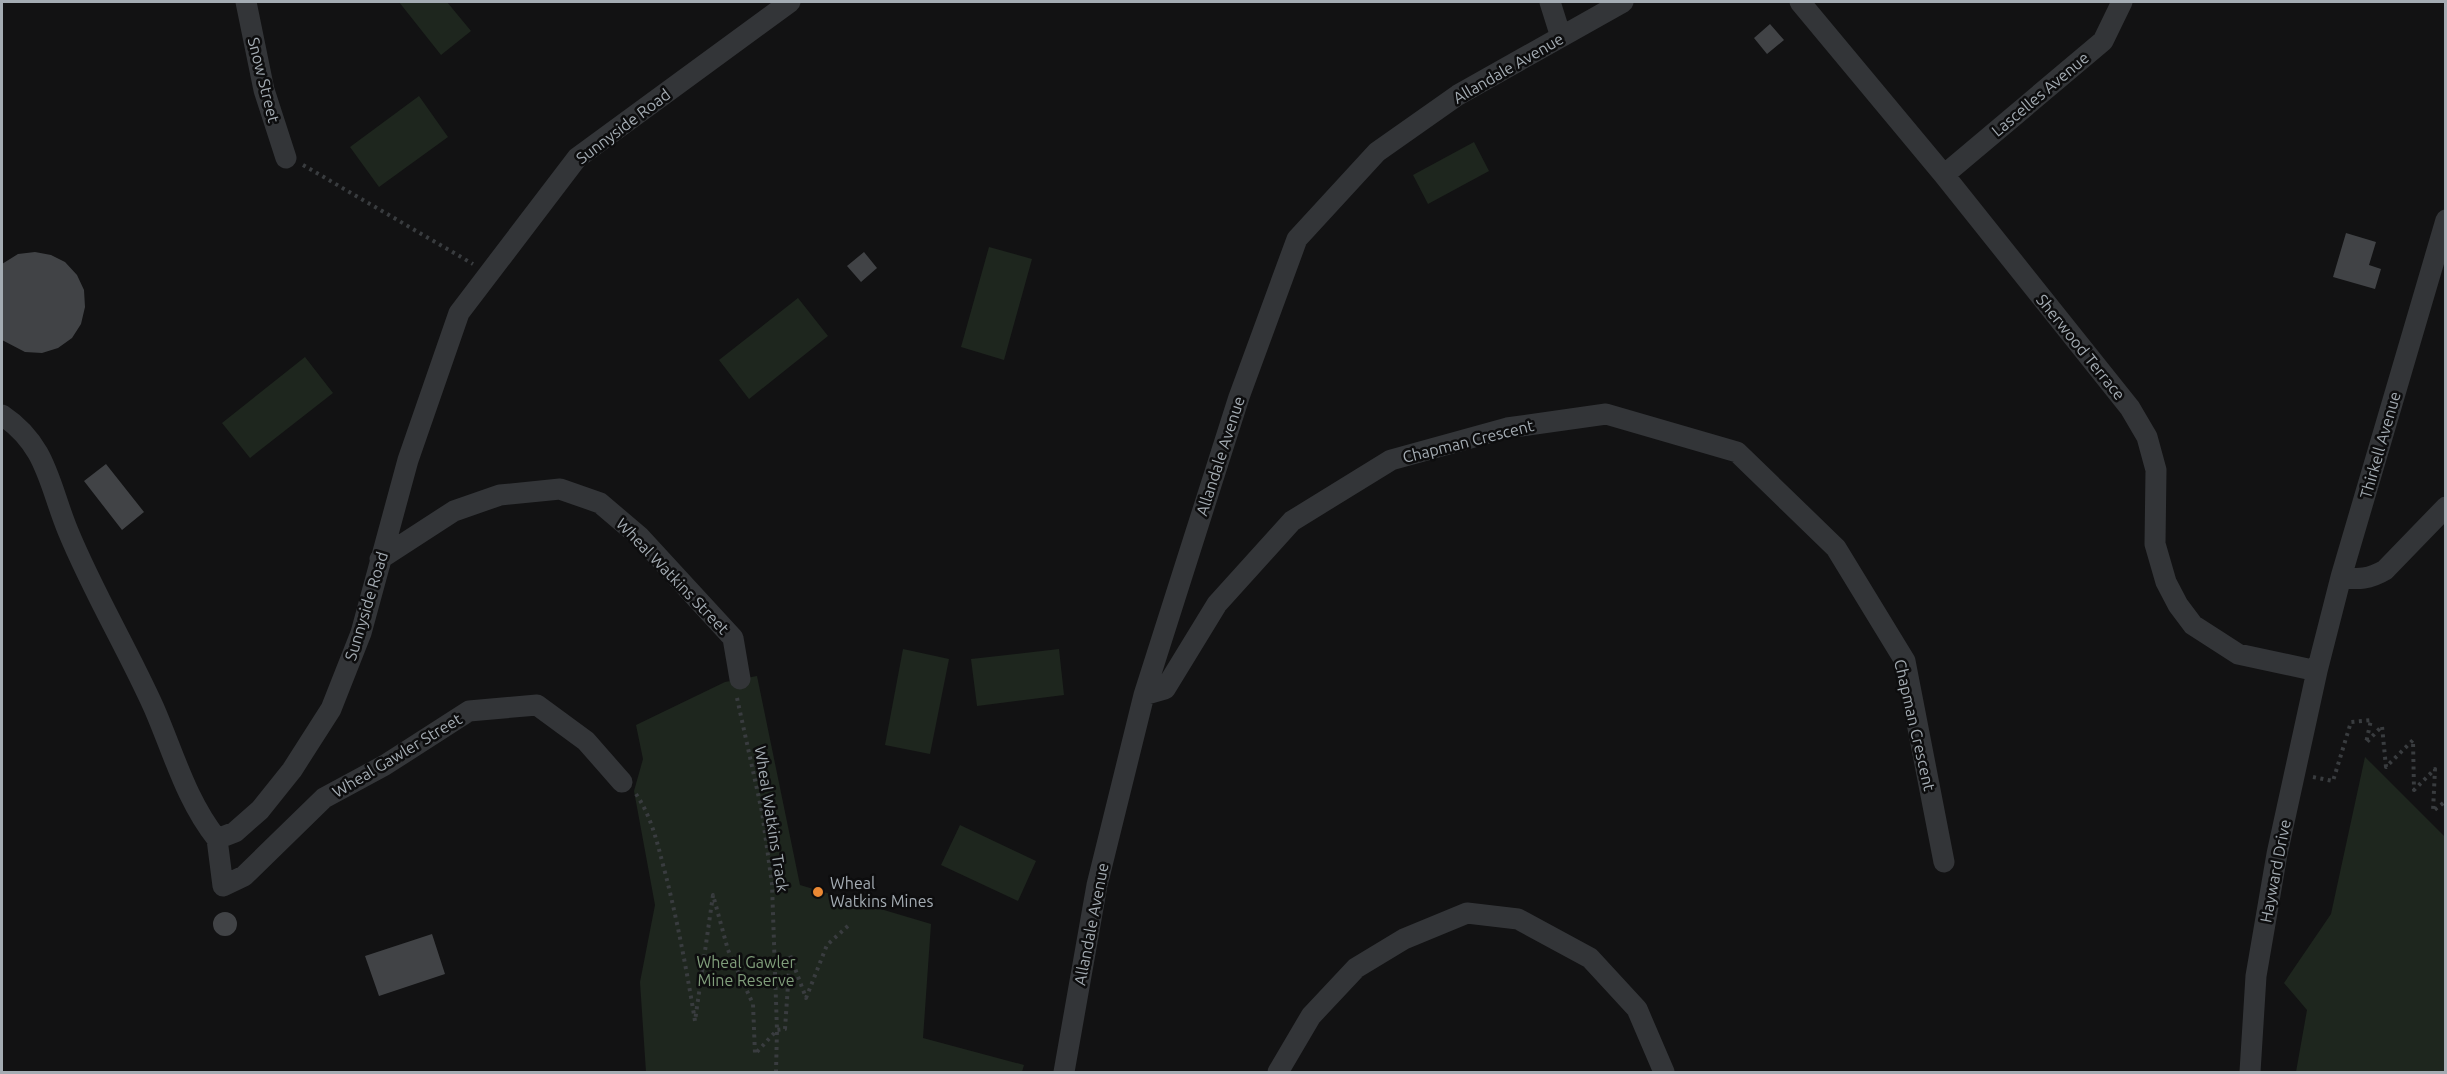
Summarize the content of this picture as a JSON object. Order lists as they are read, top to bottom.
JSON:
{
  "streets": {
    "street": [
      "Allandale Avenue",
      "Snow Street",
      "Lascelles Avenue",
      "Sunnyside Road",
      "Sherwood Terrace",
      "Chapman Crescent",
      "Thirkell Avenue",
      "Wheal Watkins Street",
      "Wheal Gawler Street",
      "Hayward Drive"
    ],
    "path": ["Wheal Watkins Track"]
  },
  "crossings": [
    ["Allandale Avenue", "Chapman Crescent"],
    ["Lascelles Avenue", "Sherwood Terrace"],
    ["Sunnyside Road", "Wheal Watkins Street"],
    ["Sunnyside Road", "Wheal Gawler Street"],
    ["Sherwood Terrace", "Thirkell Avenue"],
    ["Sherwood Terrace", "Hayward Drive"],
    ["Thirkell Avenue", "Hayward Drive"],
    ["Wheal Watkins Street", "Wheal Watkins Track"]
  ],
  "parks": ["Wheal Gawler Mine Reserve"],
  "places": ["Wheal Watkins Mines"]
}
